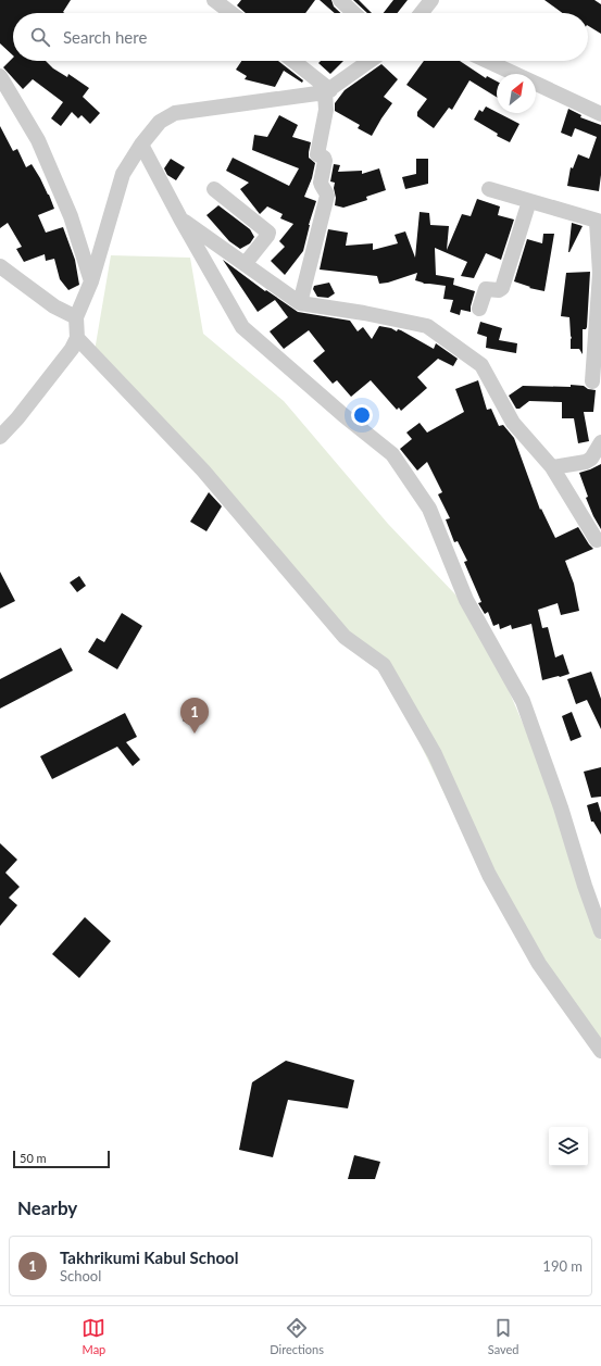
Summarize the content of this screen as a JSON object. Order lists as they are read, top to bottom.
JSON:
{
  "scale_bar": "50 m",
  "north": "top right",
  "page": {
    "search": "Search here",
    "pins": "1",
    "scale": "50 m",
    "heading": "Nearby",
    "list": [
      {
        "mark": "1",
        "name": "Takhrikumi Kabul School",
        "note": "School",
        "value": "190 m"
      }
    ],
    "nav": ["Map", "Directions", "Saved"]
  }
}
